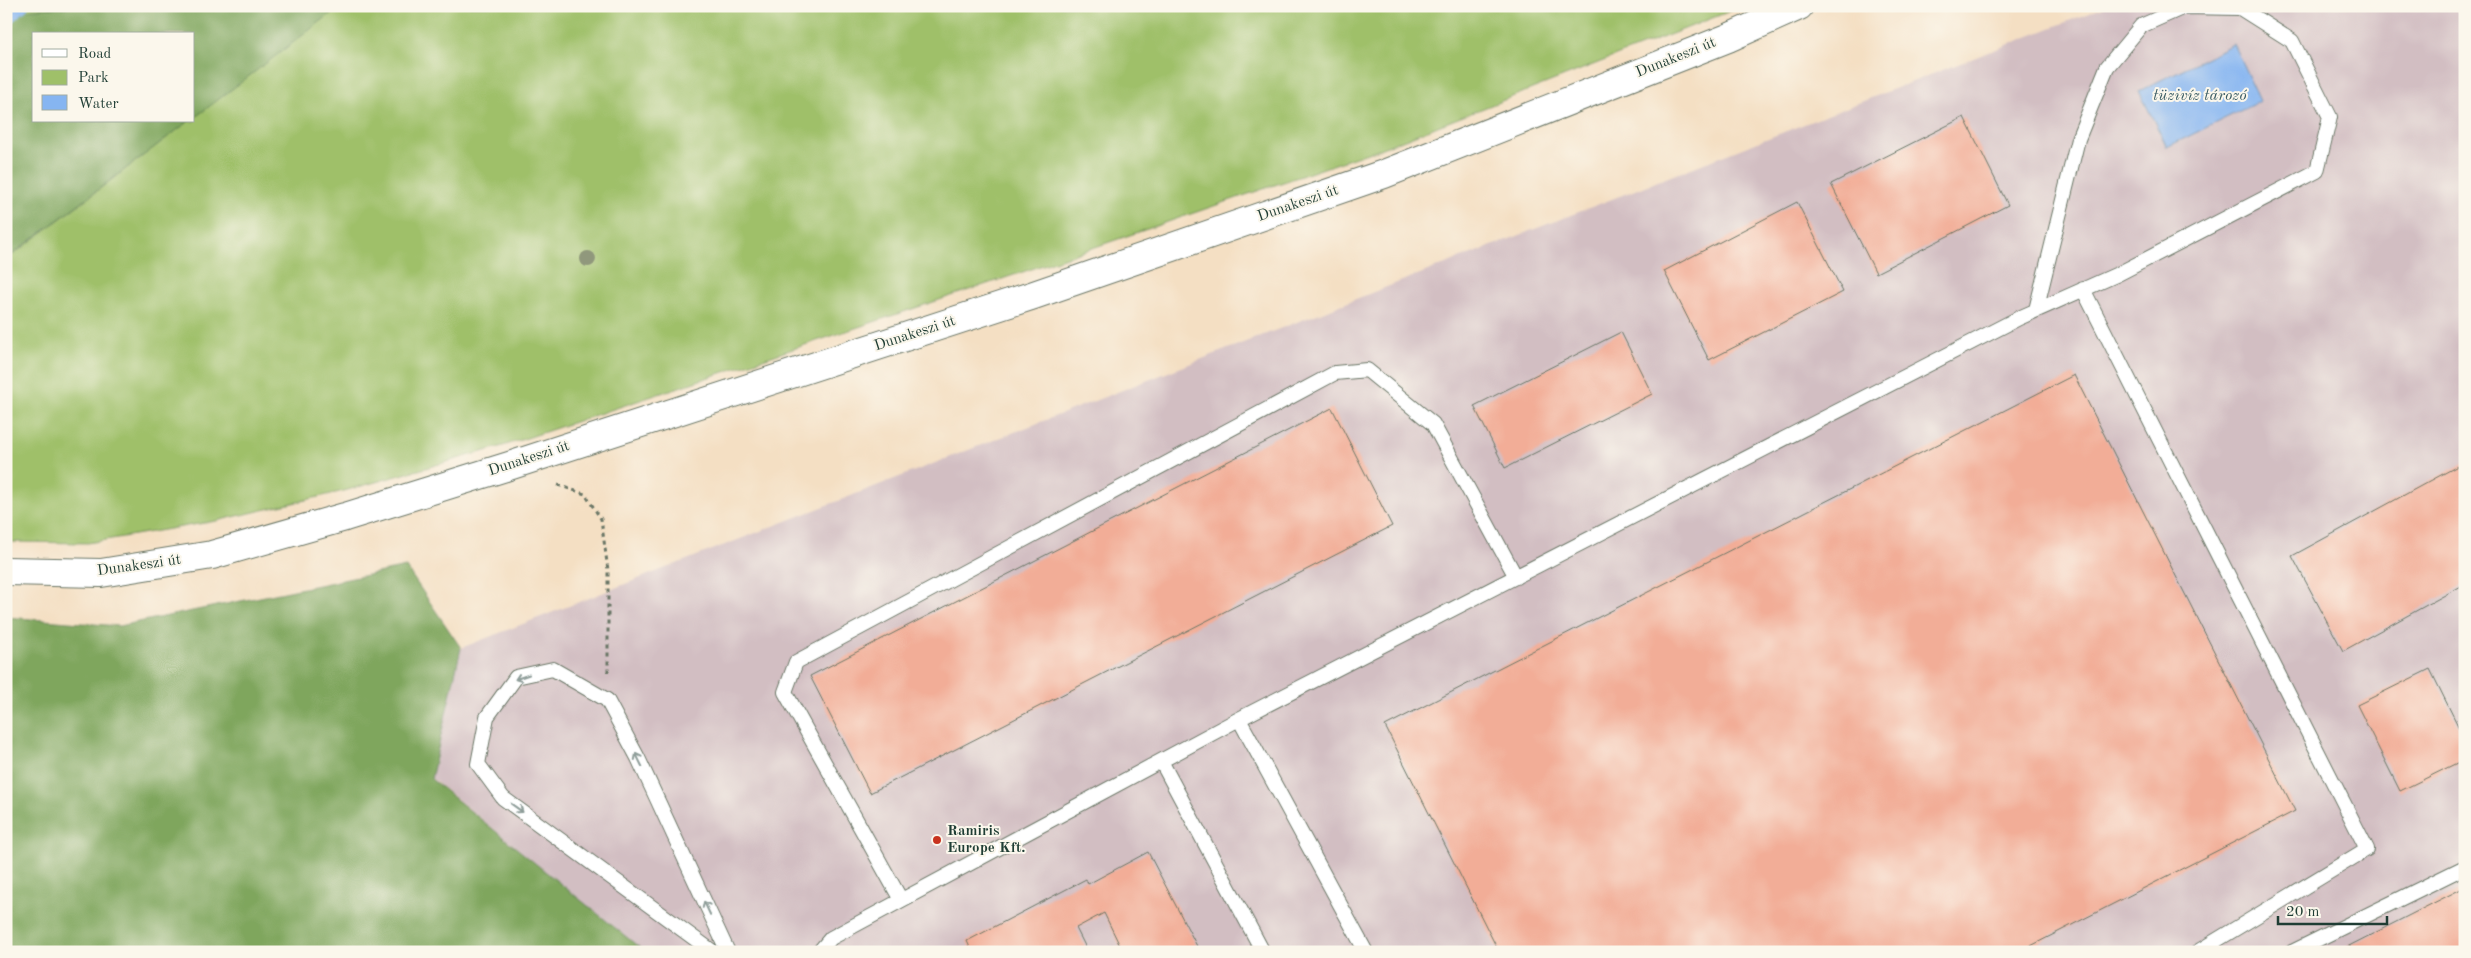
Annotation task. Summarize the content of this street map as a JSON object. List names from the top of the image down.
{
  "streets": {
    "street": ["Dunakeszi út"]
  },
  "water": ["tüzivíz tározó"],
  "places": ["Ramiris Europe Kft."],
  "legend": ["Road", "Park", "Water"],
  "scale_bar": "20 m"
}
